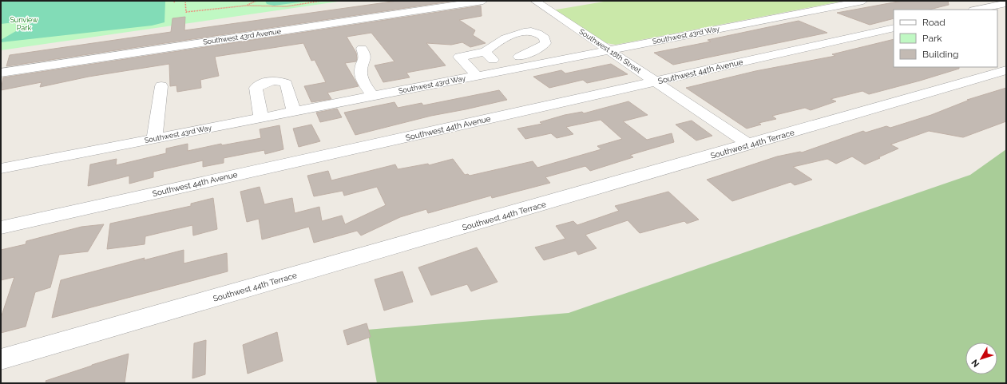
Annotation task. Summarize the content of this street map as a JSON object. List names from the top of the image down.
{
  "streets": {
    "street": [
      "Southwest 43rd Way",
      "Southwest 43rd Avenue",
      "Southwest 18th Street",
      "Southwest 44th Avenue",
      "Southwest 44th Terrace"
    ]
  },
  "crossings": [
    ["Southwest 43rd Way", "Southwest 18th Street"],
    ["Southwest 18th Street", "Southwest 44th Avenue"],
    ["Southwest 18th Street", "Southwest 44th Terrace"]
  ],
  "parks": ["Sunview Park"],
  "legend": ["Road", "Park", "Building"],
  "north": "bottom left"
}
